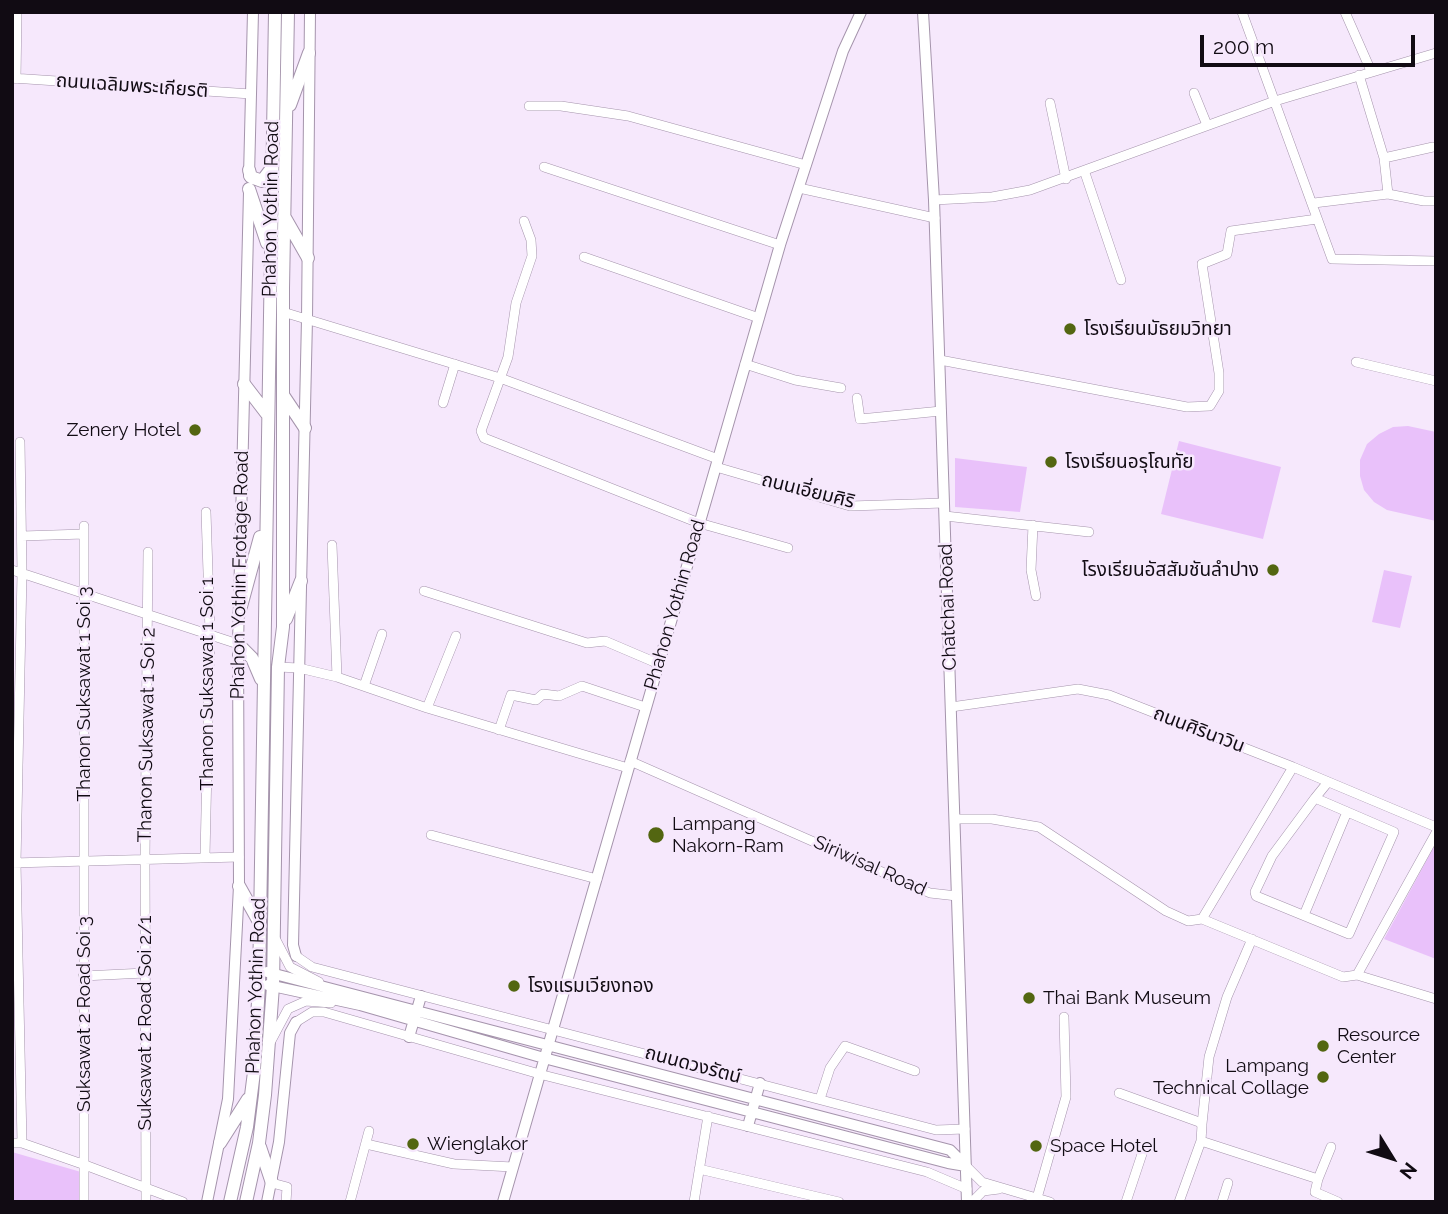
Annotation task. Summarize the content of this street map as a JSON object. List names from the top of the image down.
{
  "streets": {
    "highway": ["Phahon Yothin Road"],
    "main road": ["Phahon Yothin Frotage Road", "Chatchai Road"],
    "street": [
      "ถนนเฉลิมพระเกียรติ",
      "ถนนเอี่ยมศิริ",
      "Thanon Suksawat 1 Soi 1",
      "Thanon Suksawat 1 Soi 3",
      "ถนนศิรินาวิน",
      "Thanon Suksawat 1 Soi 2",
      "Siriwisal Road",
      "Suksawat 2 Road Soi 3",
      "Suksawat 2 Road Soi 2/1",
      "ถนนดวงรัตน์"
    ]
  },
  "crossings": [
    ["ถนนเฉลิมพระเกียรติ", "Phahon Yothin Frotage Road"],
    ["Phahon Yothin Road", "ถนนเอี่ยมศิริ"],
    ["Phahon Yothin Road", "Siriwisal Road"],
    ["Phahon Yothin Road", "ถนนดวงรัตน์"],
    ["ถนนเอี่ยมศิริ", "Chatchai Road"],
    ["Chatchai Road", "ถนนศิรินาวิน"],
    ["Chatchai Road", "Siriwisal Road"],
    ["Chatchai Road", "ถนนดวงรัตน์"],
    ["Thanon Suksawat 1 Soi 3", "Suksawat 2 Road Soi 3"],
    ["Thanon Suksawat 1 Soi 2", "Suksawat 2 Road Soi 2/1"]
  ],
  "places": [
    "โรงเรียนมัธยมวิทยา",
    "Zenery Hotel",
    "โรงเรียนอรุโณทัย",
    "โรงเรียนอัสสัมชันลำปาง",
    "Lampang Nakorn-Ram",
    "โรงแรมเวียงทอง",
    "Thai Bank Museum",
    "Resource Center",
    "Lampang Technical Collage",
    "Wienglakor",
    "Space Hotel"
  ],
  "scale_bar": "200 m",
  "north": "bottom right"
}
